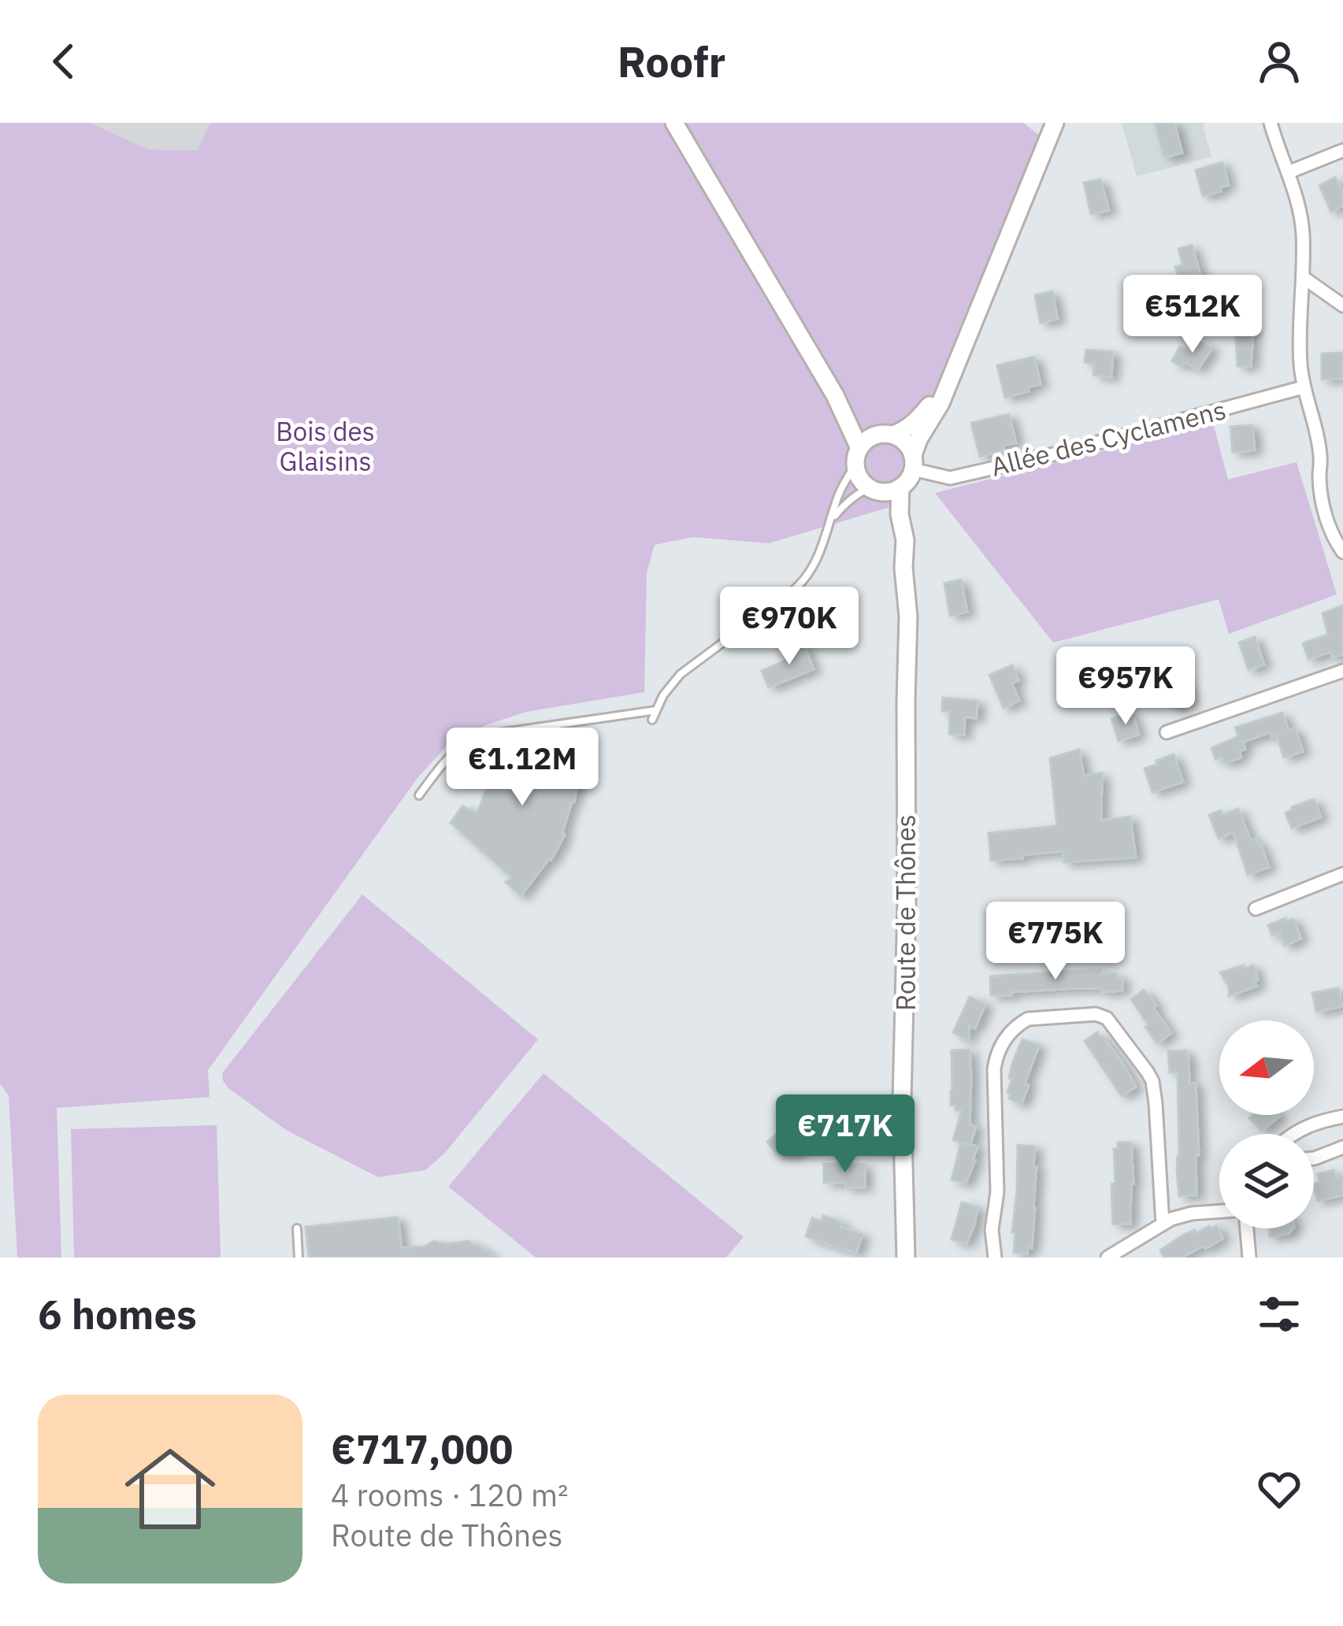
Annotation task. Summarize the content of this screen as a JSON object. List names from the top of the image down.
{
  "streets": {
    "main road": ["Route de Thônes"],
    "street": ["Allée des Cyclamens"]
  },
  "crossings": [
    ["Allée des Cyclamens", "Route de Thônes"]
  ],
  "parks": ["Bois des Glaisins"],
  "north": "left",
  "page": {
    "header": "Roofr",
    "price": [
      "€512K",
      "€970K",
      "€957K",
      "€1.12M",
      "€775K",
      "€717K"
    ],
    "heading": "6 homes",
    "list": [
      {
        "name": "€717,000",
        "note": "4 rooms · 120 m² · Route de Thônes"
      }
    ]
  }
}
